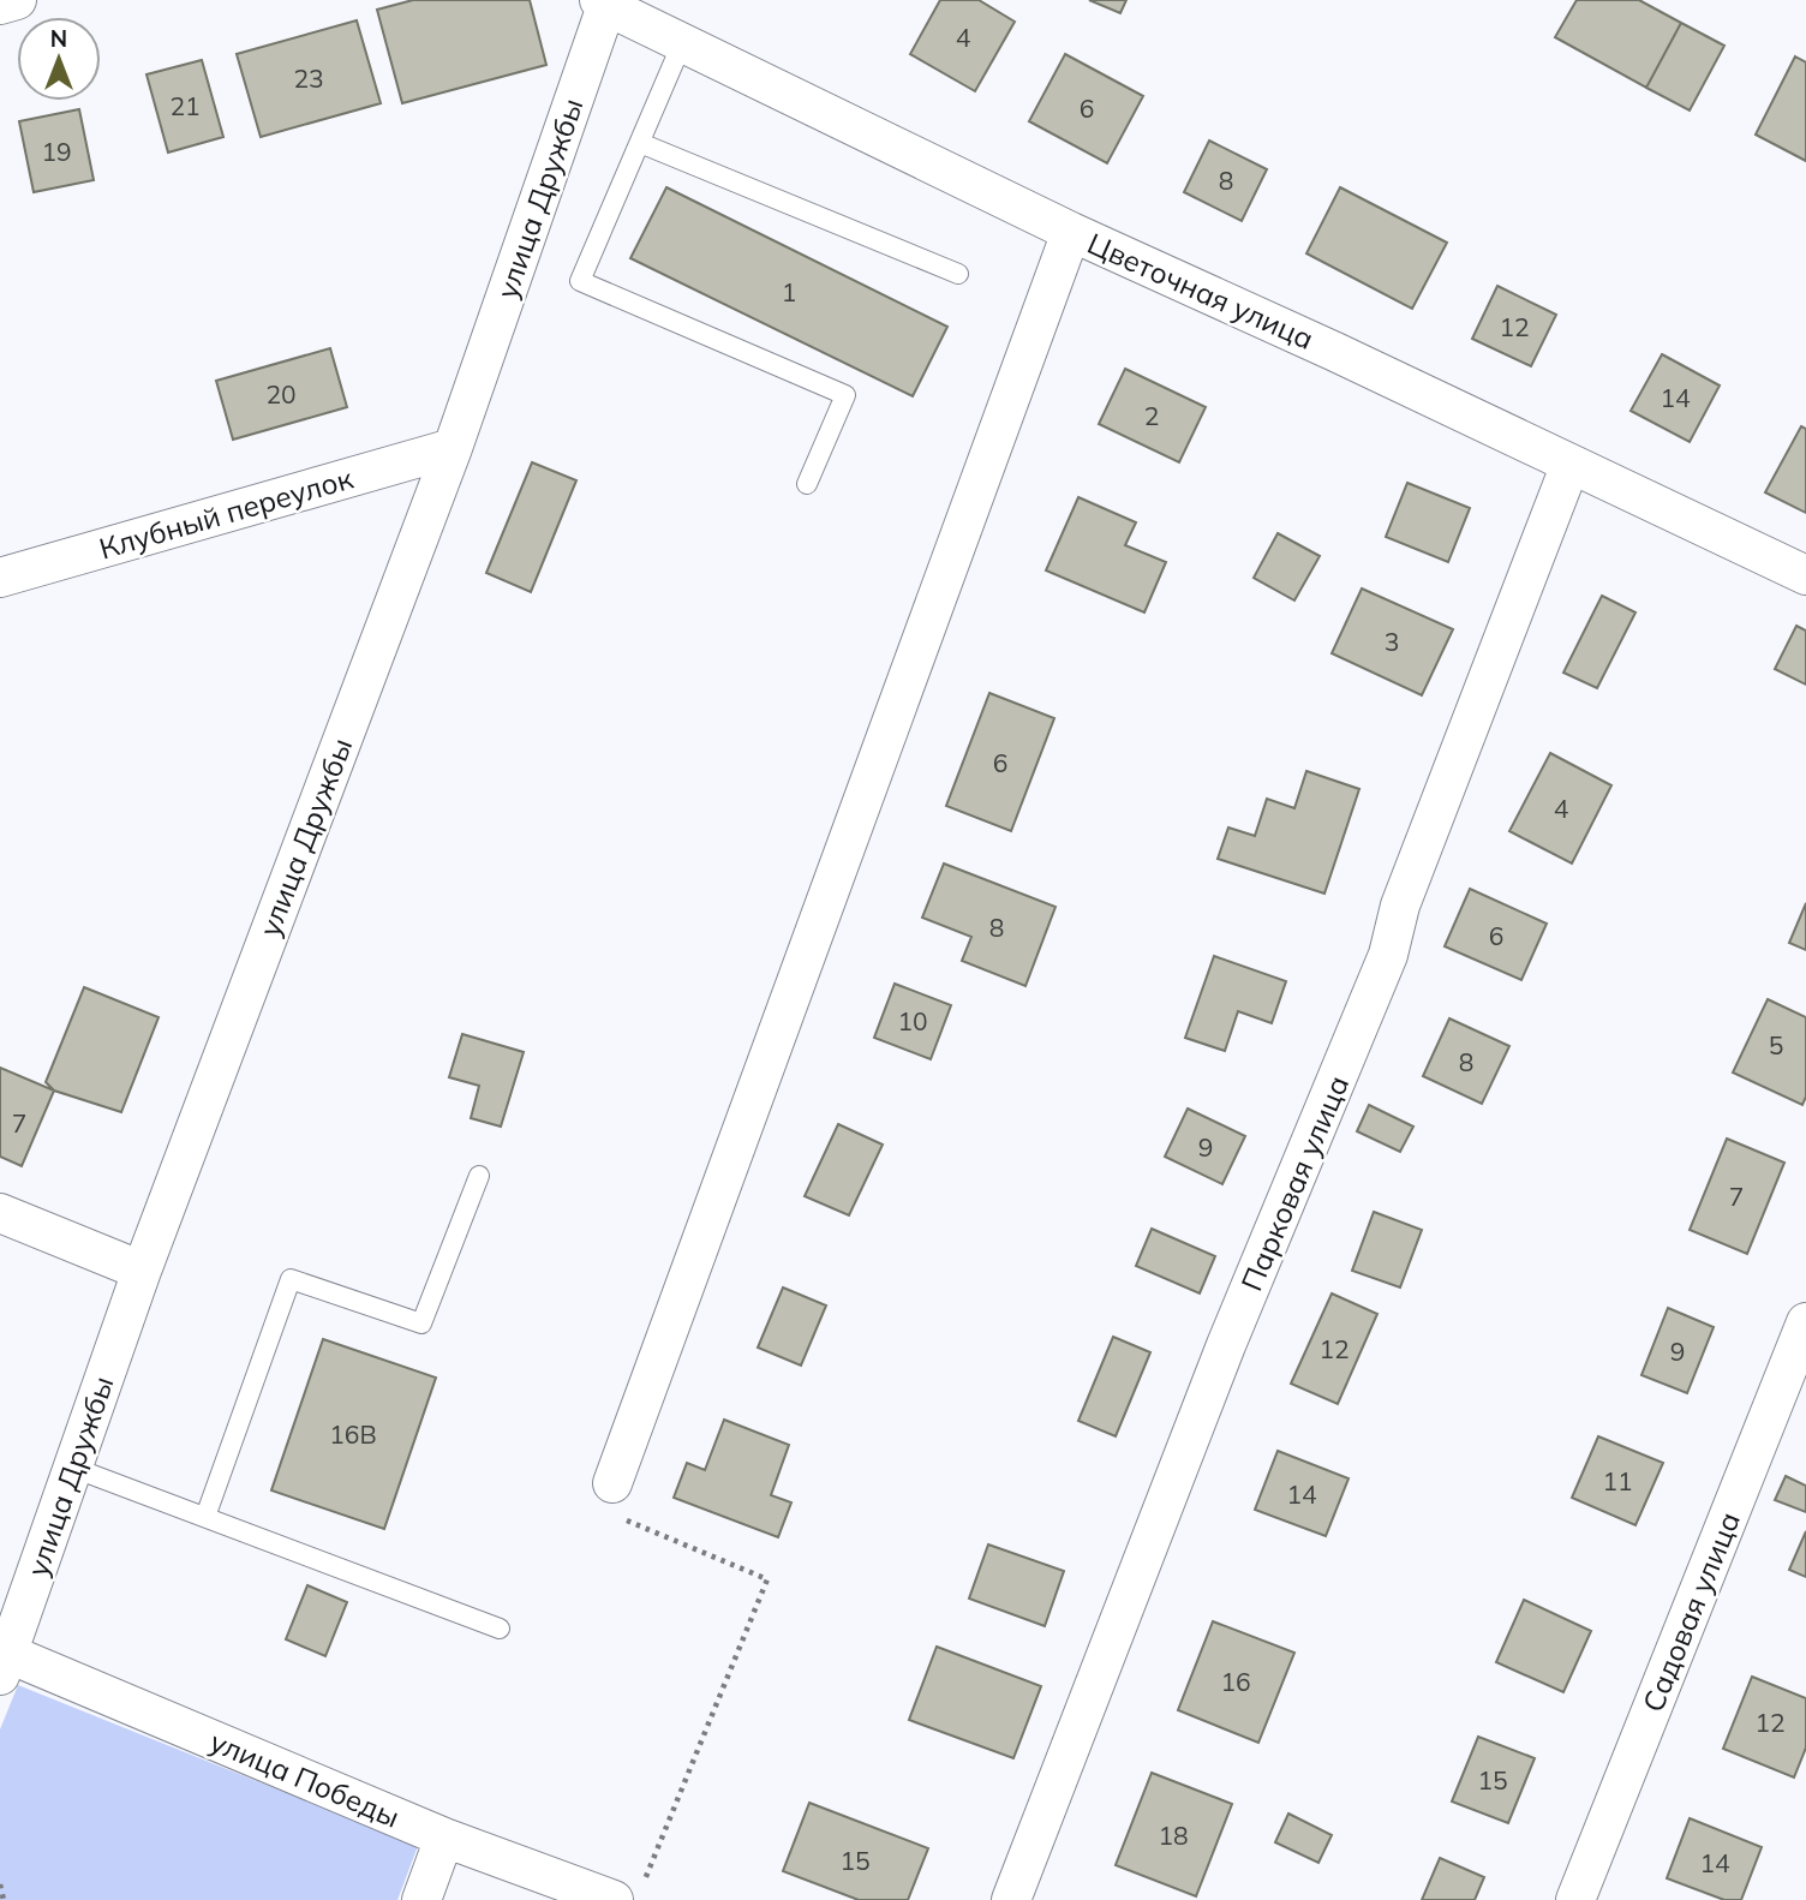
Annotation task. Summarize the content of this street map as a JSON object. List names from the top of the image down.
{
  "streets": {
    "street": [
      "улица Дружбы",
      "Цветочная улица",
      "Клубный переулок",
      "Парковая улица",
      "Садовая улица",
      "улица Победы"
    ]
  },
  "crossings": [
    ["улица Дружбы", "Цветочная улица"],
    ["улица Дружбы", "Клубный переулок"],
    ["улица Дружбы", "улица Победы"],
    ["Цветочная улица", "Парковая улица"]
  ],
  "house_numbers": [
    "4",
    "23",
    "21",
    "6",
    "19",
    "8",
    "1",
    "12",
    "20",
    "14",
    "2",
    "3",
    "6",
    "4",
    "8",
    "6",
    "10",
    "5",
    "8",
    "7",
    "9",
    "7",
    "12",
    "9",
    "16В",
    "11",
    "14",
    "16",
    "12",
    "15",
    "18",
    "15",
    "14"
  ],
  "north": "top"
}
